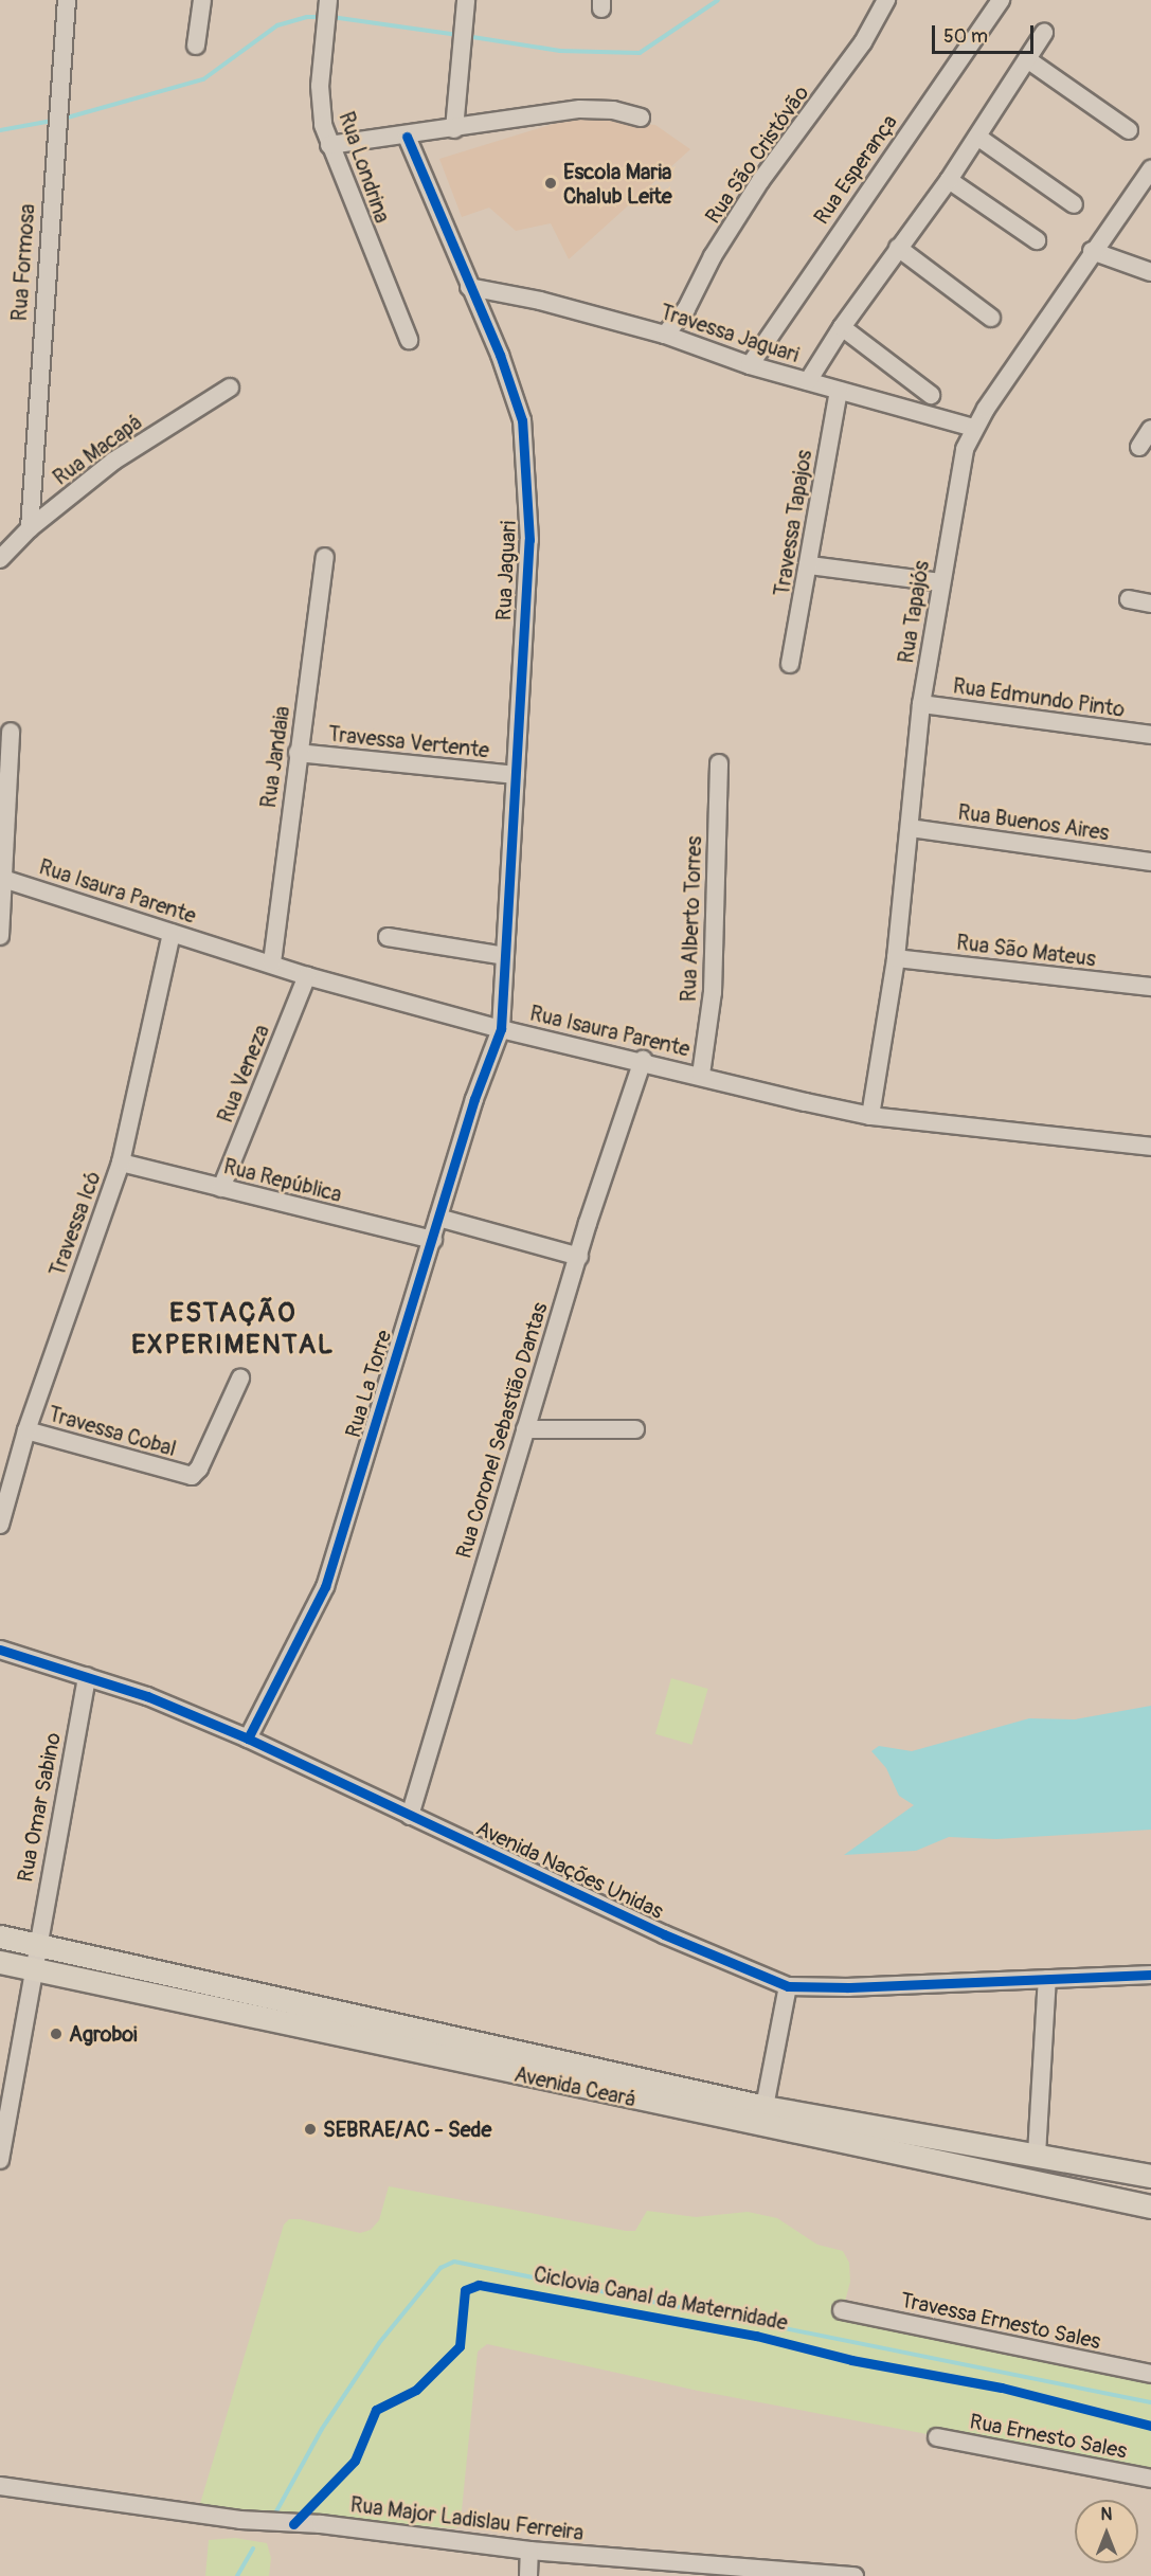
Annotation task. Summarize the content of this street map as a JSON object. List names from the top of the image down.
{
  "streets": {
    "main road": ["Avenida Ceará"],
    "street": [
      "Rua São Cristóvão",
      "Rua Londrina",
      "Rua Esperança",
      "Rua Formosa",
      "Travessa Jaguari",
      "Rua Macapá",
      "Travessa Tapajos",
      "Rua Jaguari",
      "Rua Tapajós",
      "Rua Edmundo Pinto",
      "Travessa Vertente",
      "Rua Jandaia",
      "Rua Buenos Aires",
      "Rua Isaura Parente",
      "Rua Alberto Torres",
      "Rua São Mateus",
      "Rua Veneza",
      "Rua República",
      "Travessa Icó",
      "Rua La Torre",
      "Rua Coronel Sebastião Dantas",
      "Travessa Cobal",
      "Rua Omar Sabino",
      "Avenida Nações Unidas",
      "Travessa Ernesto Sales",
      "Rua Ernesto Sales",
      "Rua Major Ladislau Ferreira"
    ],
    "cycle path": ["Ciclovia Canal da Maternidade"]
  },
  "crossings": [
    ["Rua São Cristóvão", "Travessa Jaguari"],
    ["Rua Esperança", "Travessa Jaguari"],
    ["Rua Formosa", "Rua Macapá"],
    ["Travessa Jaguari", "Travessa Tapajos"],
    ["Travessa Jaguari", "Rua Jaguari"],
    ["Travessa Jaguari", "Rua Tapajós"],
    ["Rua Jaguari", "Travessa Vertente"],
    ["Rua Jaguari", "Rua Isaura Parente"],
    ["Rua Jaguari", "Rua La Torre"],
    ["Rua Tapajós", "Rua Edmundo Pinto"],
    ["Rua Tapajós", "Rua Buenos Aires"],
    ["Rua Tapajós", "Rua Isaura Parente"],
    ["Rua Tapajós", "Rua São Mateus"],
    ["Travessa Vertente", "Rua Jandaia"],
    ["Rua Jandaia", "Rua Isaura Parente"],
    ["Rua Isaura Parente", "Rua Alberto Torres"],
    ["Rua Isaura Parente", "Rua Veneza"],
    ["Rua Isaura Parente", "Travessa Icó"],
    ["Rua Isaura Parente", "Rua La Torre"],
    ["Rua Isaura Parente", "Rua Coronel Sebastião Dantas"],
    ["Rua Veneza", "Rua República"],
    ["Rua República", "Travessa Icó"],
    ["Rua República", "Rua La Torre"],
    ["Travessa Icó", "Travessa Cobal"],
    ["Rua La Torre", "Avenida Nações Unidas"],
    ["Rua Coronel Sebastião Dantas", "Avenida Nações Unidas"],
    ["Rua Omar Sabino", "Avenida Nações Unidas"],
    ["Rua Omar Sabino", "Avenida Ceará"]
  ],
  "districts": ["ESTAÇÃO EXPERIMENTAL"],
  "places": ["Escola Maria Chalub Leite", "Agroboi", "SEBRAE/AC - Sede"],
  "scale_bar": "50 m",
  "north": "top"
}
